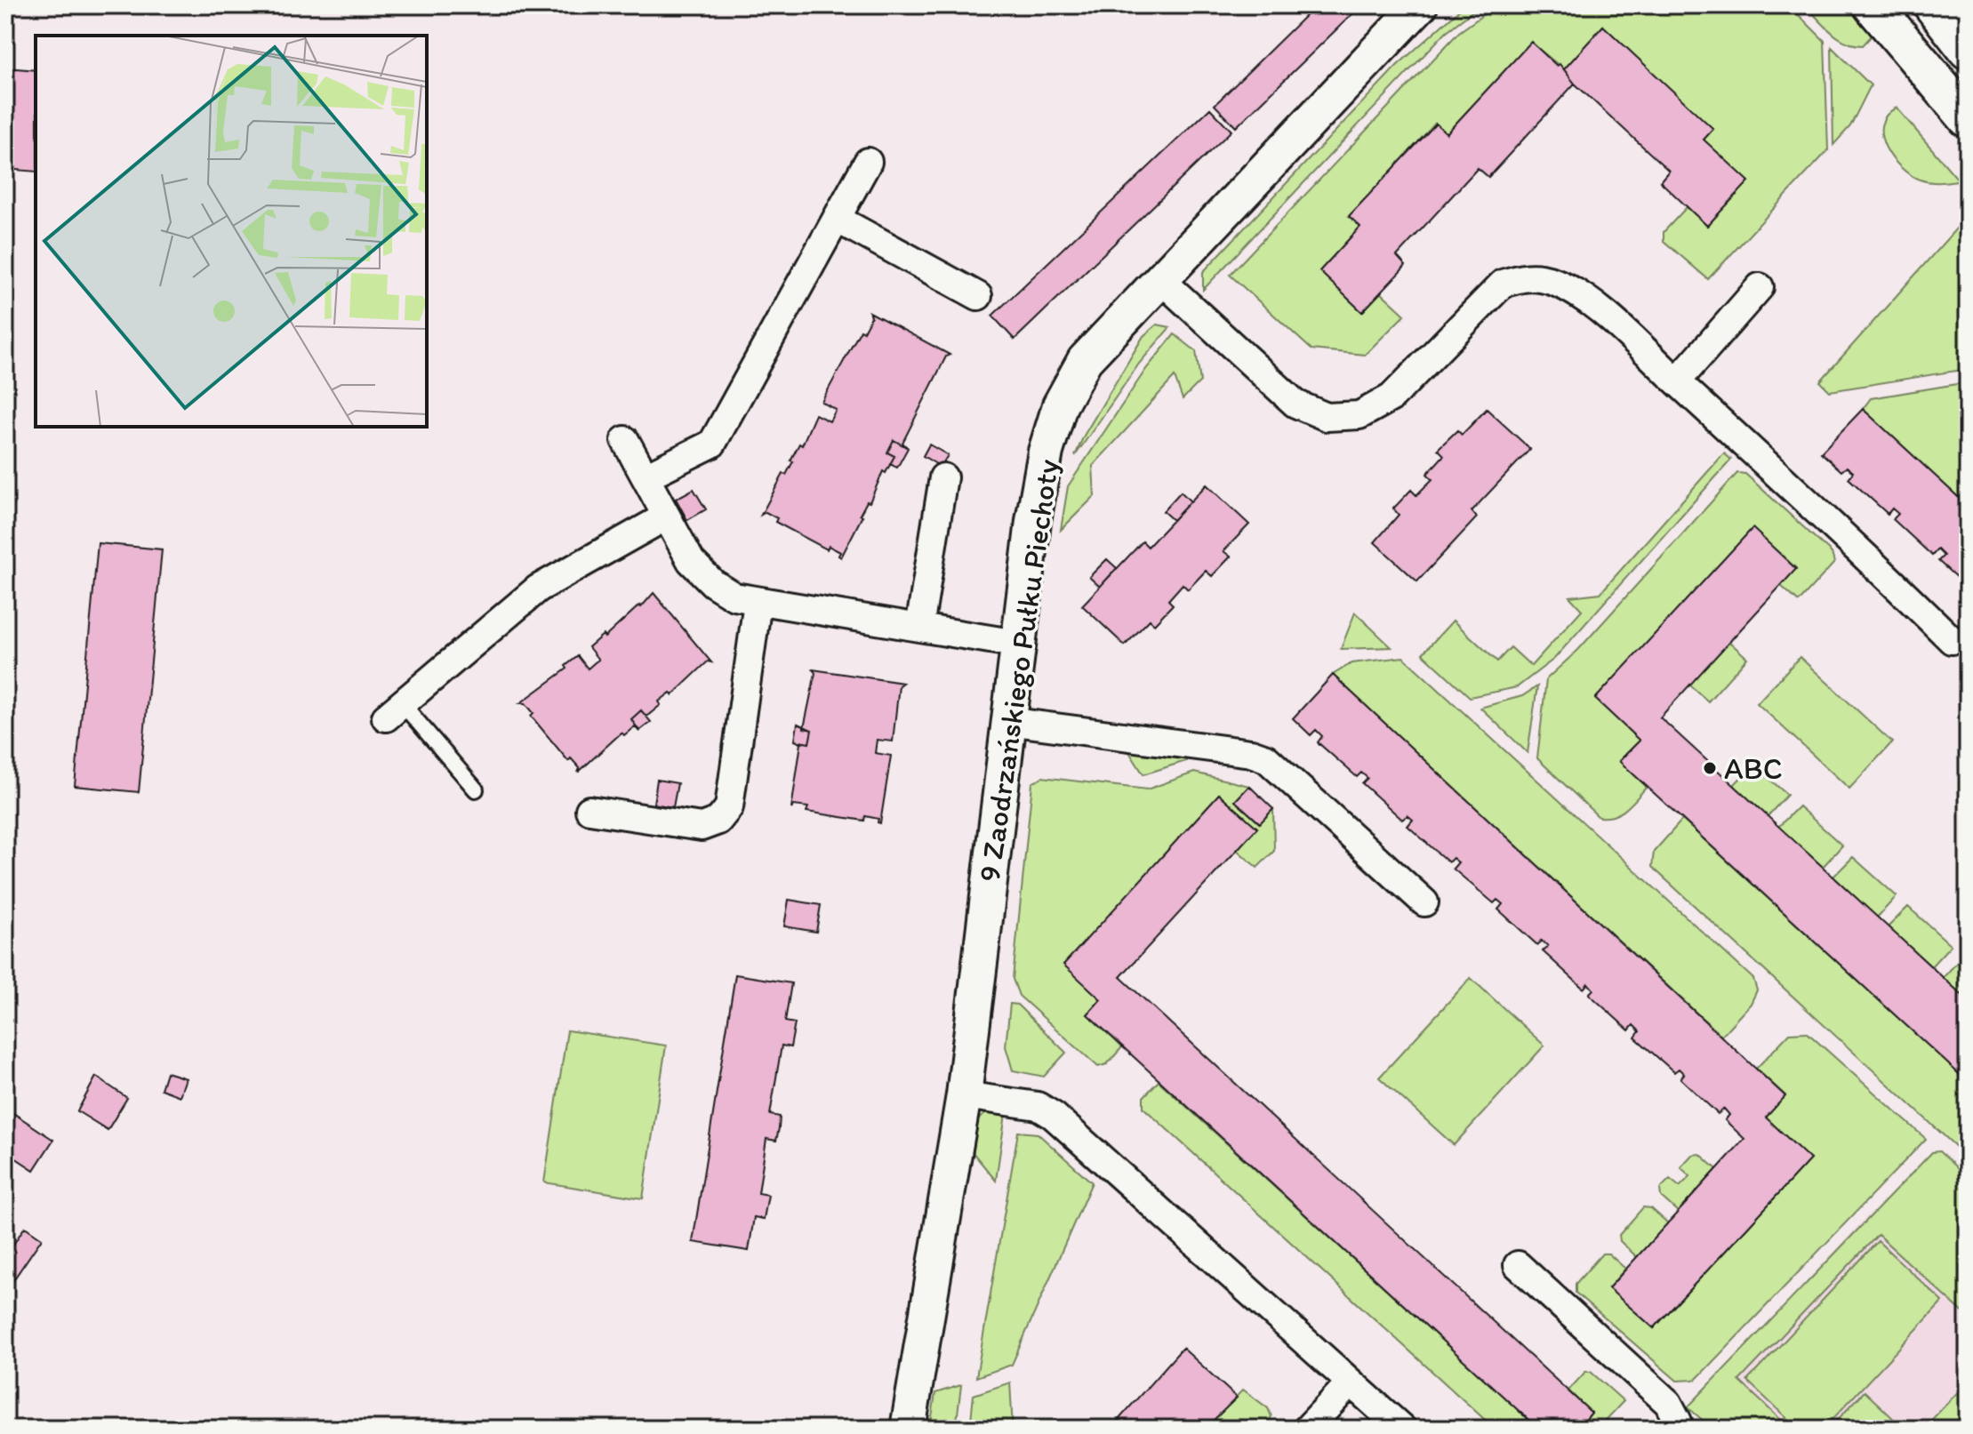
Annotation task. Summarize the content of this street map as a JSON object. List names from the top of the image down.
{
  "streets": {
    "street": ["9 Zaodrzańskiego Pułku Piechoty"]
  },
  "places": ["ABC"]
}
